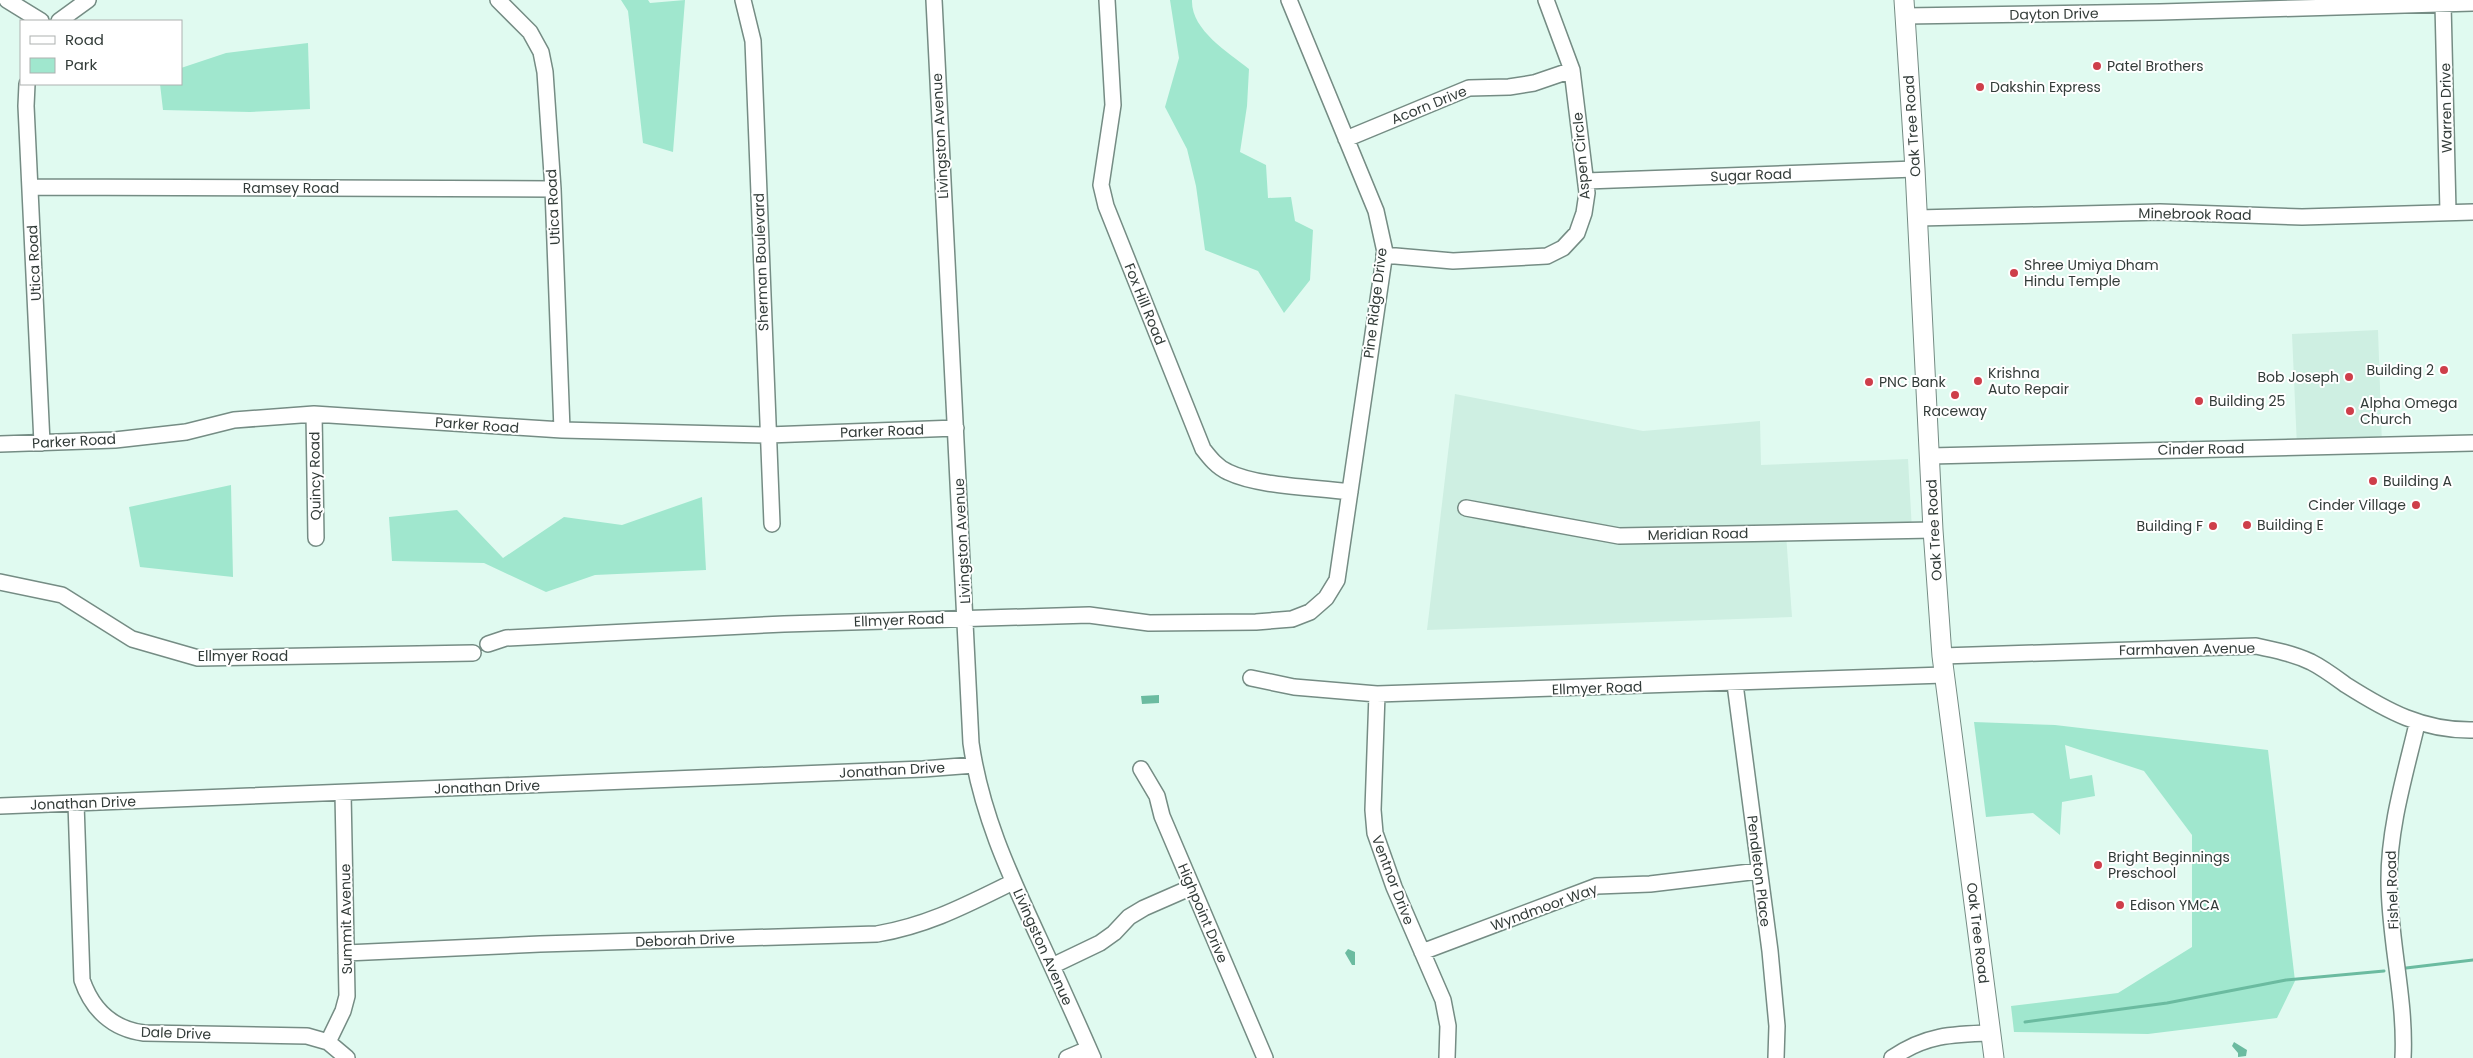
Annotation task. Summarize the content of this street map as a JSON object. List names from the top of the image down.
{
  "streets": {
    "main road": ["Oak Tree Road"],
    "street": [
      "Dayton Drive",
      "Acorn Drive",
      "Warren Drive",
      "Livingston Avenue",
      "Aspen Circle",
      "Sugar Road",
      "Ramsey Road",
      "Utica Road",
      "Minebrook Road",
      "Sherman Boulevard",
      "Pine Ridge Drive",
      "Fox Hill Road",
      "Parker Road",
      "Cinder Road",
      "Quincy Road",
      "Meridian Road",
      "Ellmyer Road",
      "Farmhaven Avenue",
      "Jonathan Drive",
      "Pendleton Place",
      "Ventnor Drive",
      "Fishel Road",
      "Wyndmoor Way",
      "Highpoint Drive",
      "Summit Avenue",
      "Deborah Drive",
      "Dale Drive"
    ]
  },
  "crossings": [
    ["Dayton Drive", "Warren Drive"],
    ["Dayton Drive", "Oak Tree Road"],
    ["Acorn Drive", "Aspen Circle"],
    ["Acorn Drive", "Pine Ridge Drive"],
    ["Warren Drive", "Minebrook Road"],
    ["Oak Tree Road", "Sugar Road"],
    ["Oak Tree Road", "Minebrook Road"],
    ["Oak Tree Road", "Cinder Road"],
    ["Oak Tree Road", "Meridian Road"],
    ["Oak Tree Road", "Ellmyer Road"],
    ["Oak Tree Road", "Farmhaven Avenue"],
    ["Livingston Avenue", "Parker Road"],
    ["Livingston Avenue", "Ellmyer Road"],
    ["Livingston Avenue", "Jonathan Drive"],
    ["Livingston Avenue", "Deborah Drive"],
    ["Aspen Circle", "Sugar Road"],
    ["Aspen Circle", "Pine Ridge Drive"],
    ["Ramsey Road", "Utica Road"],
    ["Utica Road", "Parker Road"],
    ["Sherman Boulevard", "Parker Road"],
    ["Pine Ridge Drive", "Fox Hill Road"],
    ["Pine Ridge Drive", "Ellmyer Road"],
    ["Parker Road", "Quincy Road"],
    ["Ellmyer Road", "Pendleton Place"],
    ["Ellmyer Road", "Ventnor Drive"],
    ["Farmhaven Avenue", "Fishel Road"],
    ["Jonathan Drive", "Summit Avenue"],
    ["Jonathan Drive", "Dale Drive"],
    ["Pendleton Place", "Wyndmoor Way"],
    ["Ventnor Drive", "Wyndmoor Way"],
    ["Summit Avenue", "Deborah Drive"],
    ["Summit Avenue", "Dale Drive"]
  ],
  "places": [
    "Patel Brothers",
    "Dakshin Express",
    "Shree Umiya Dham Hindu Temple",
    "Building 2",
    "Bob Joseph",
    "Krishna Auto Repair",
    "PNC Bank",
    "Raceway",
    "Building 25",
    "Alpha Omega Church",
    "Building A",
    "Cinder Village",
    "Building E",
    "Building F",
    "Bright Beginnings Preschool",
    "Edison YMCA"
  ],
  "legend": ["Road", "Park"]
}
